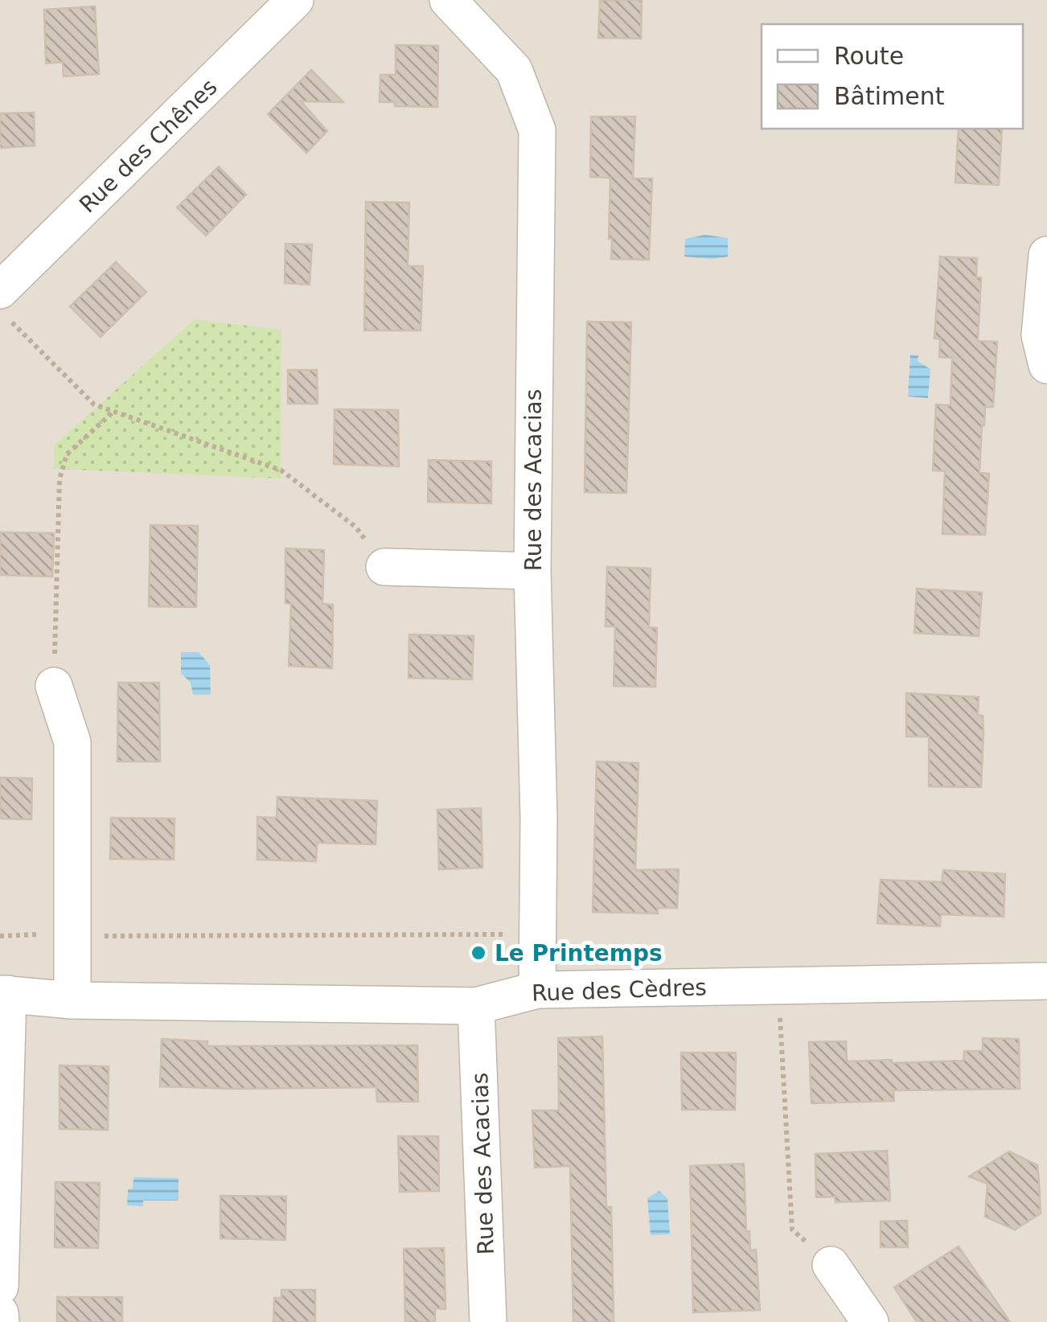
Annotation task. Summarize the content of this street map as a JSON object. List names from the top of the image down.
{
  "streets": {
    "street": ["Rue des Chênes", "Rue des Acacias", "Rue des Cèdres"]
  },
  "crossings": [
    ["Rue des Acacias", "Rue des Cèdres"]
  ],
  "places": ["Le Printemps"],
  "legend": ["Route", "Bâtiment"]
}
